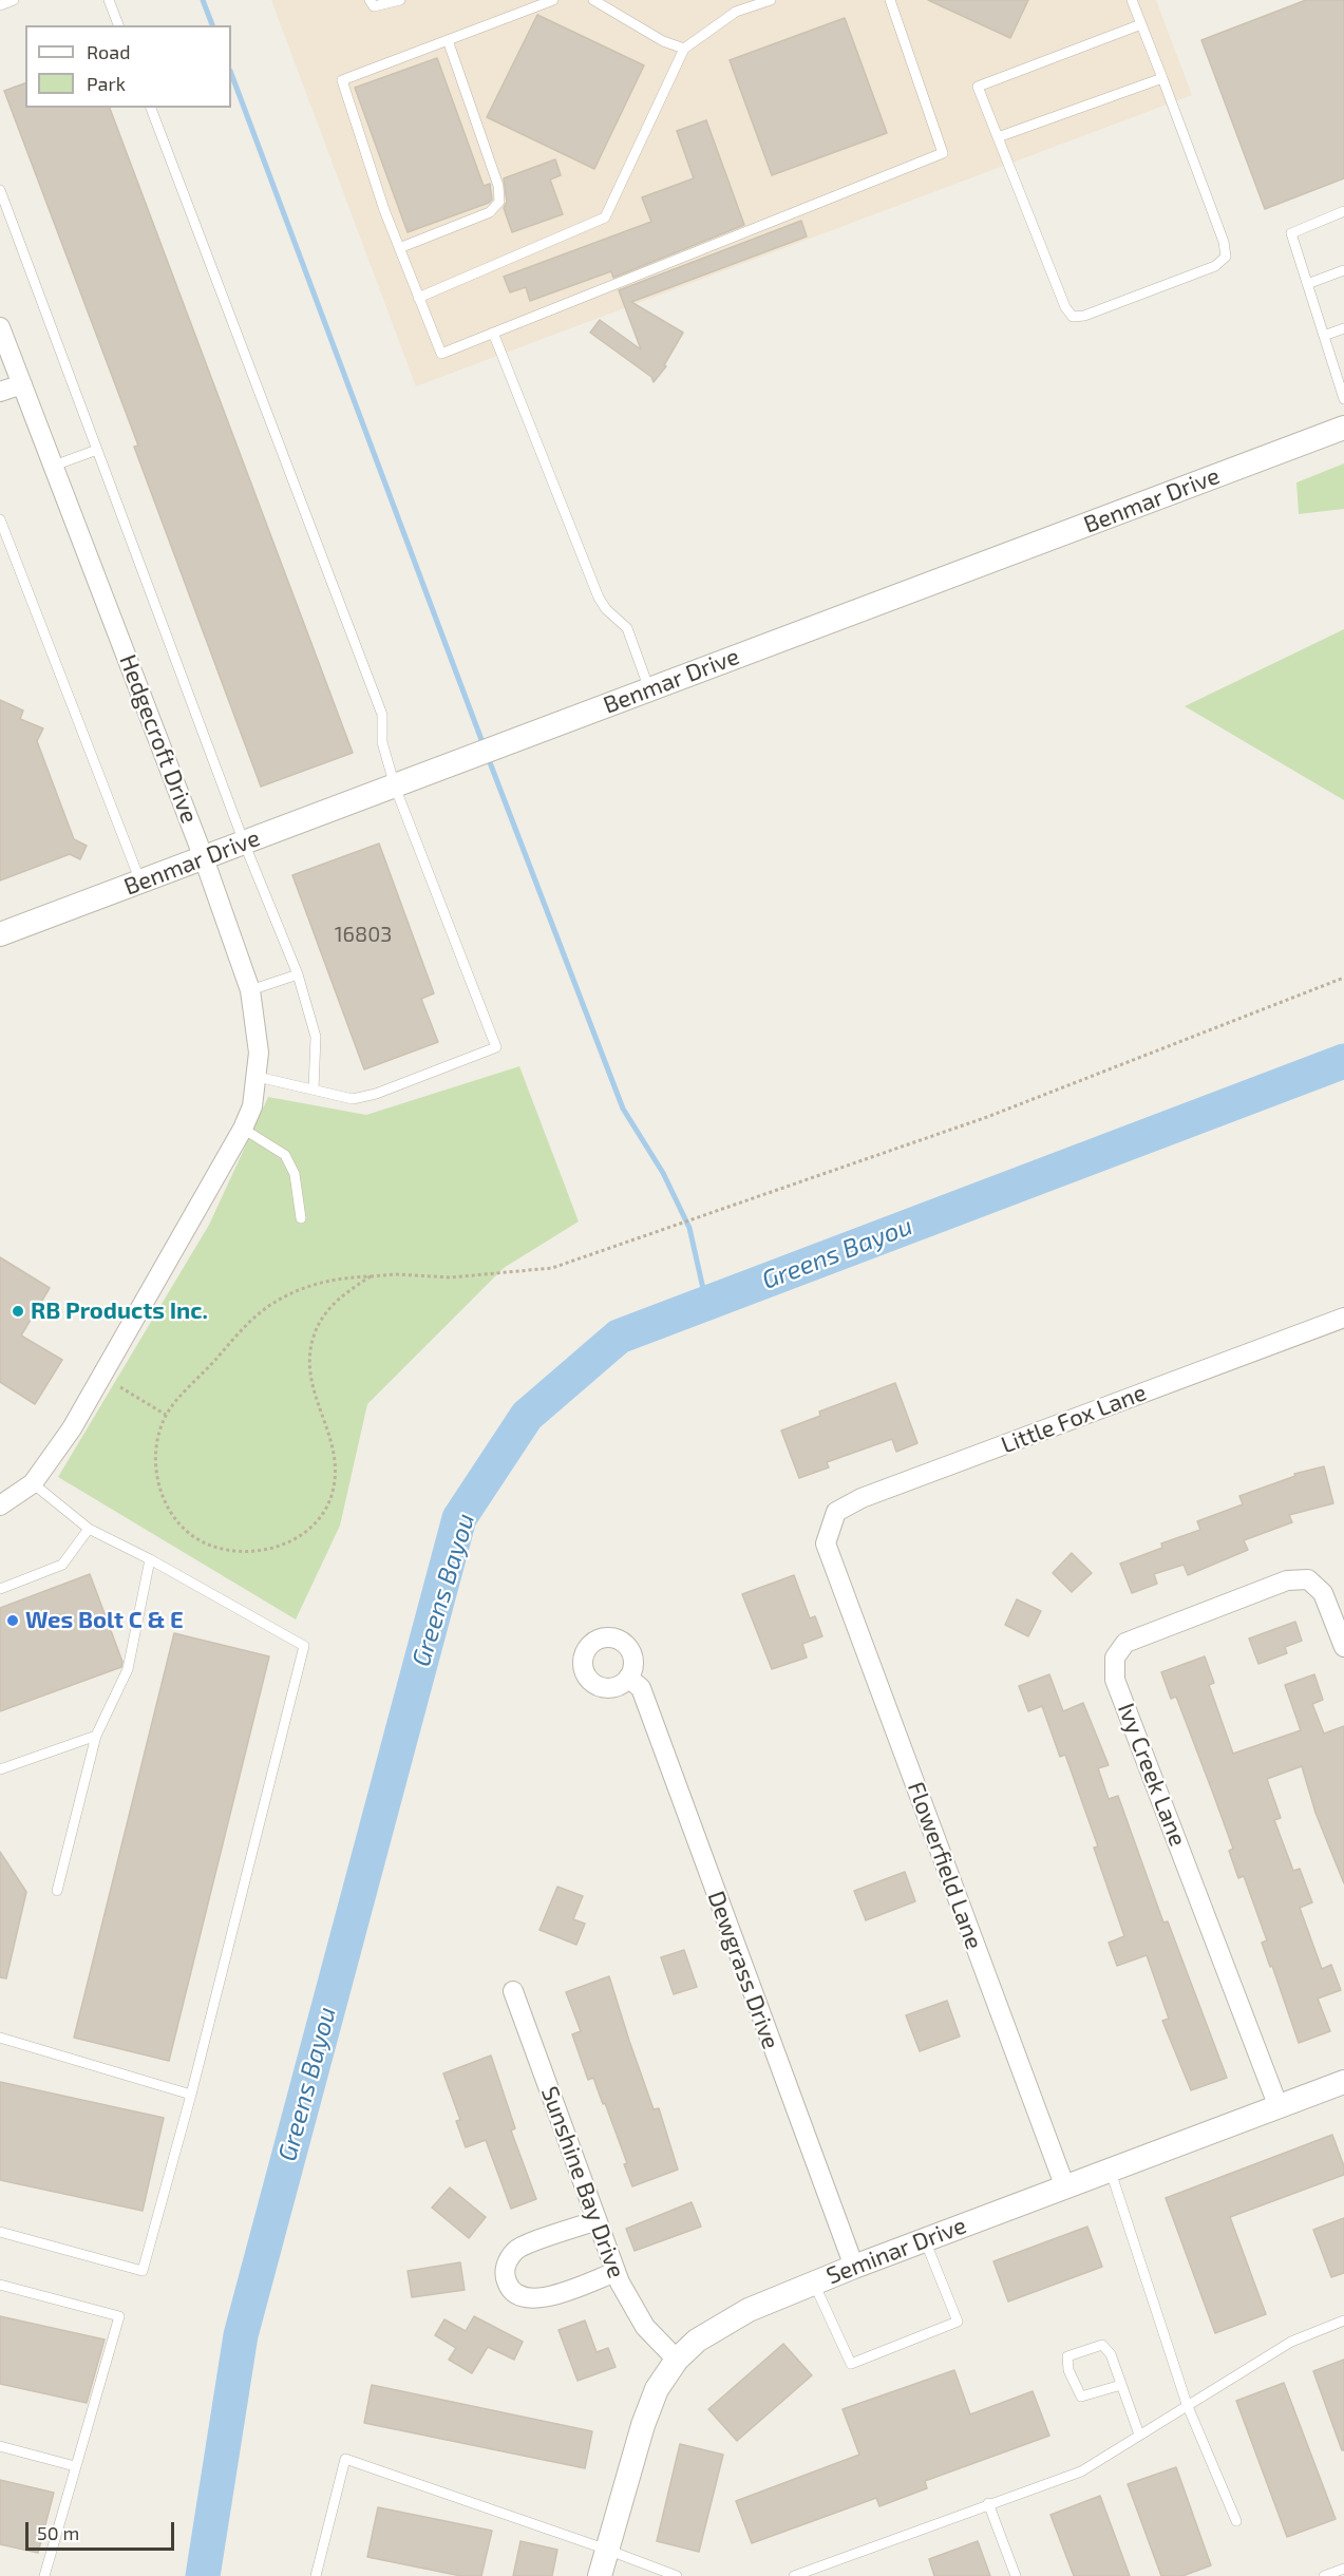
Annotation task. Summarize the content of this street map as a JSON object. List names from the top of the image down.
{
  "streets": {
    "street": [
      "Benmar Drive",
      "Hedgecroft Drive",
      "Little Fox Lane",
      "Ivy Creek Lane",
      "Flowerfield Lane",
      "Dewgrass Drive",
      "Sunshine Bay Drive",
      "Seminar Drive"
    ]
  },
  "crossings": [
    ["Benmar Drive", "Hedgecroft Drive"],
    ["Little Fox Lane", "Flowerfield Lane"],
    ["Ivy Creek Lane", "Seminar Drive"],
    ["Flowerfield Lane", "Seminar Drive"],
    ["Dewgrass Drive", "Seminar Drive"],
    ["Sunshine Bay Drive", "Seminar Drive"]
  ],
  "water": ["Greens Bayou"],
  "places": ["RB Products Inc.", "Wes Bolt C & E"],
  "house_numbers": ["16803"],
  "legend": ["Road", "Park"],
  "scale_bar": "50 m"
}
